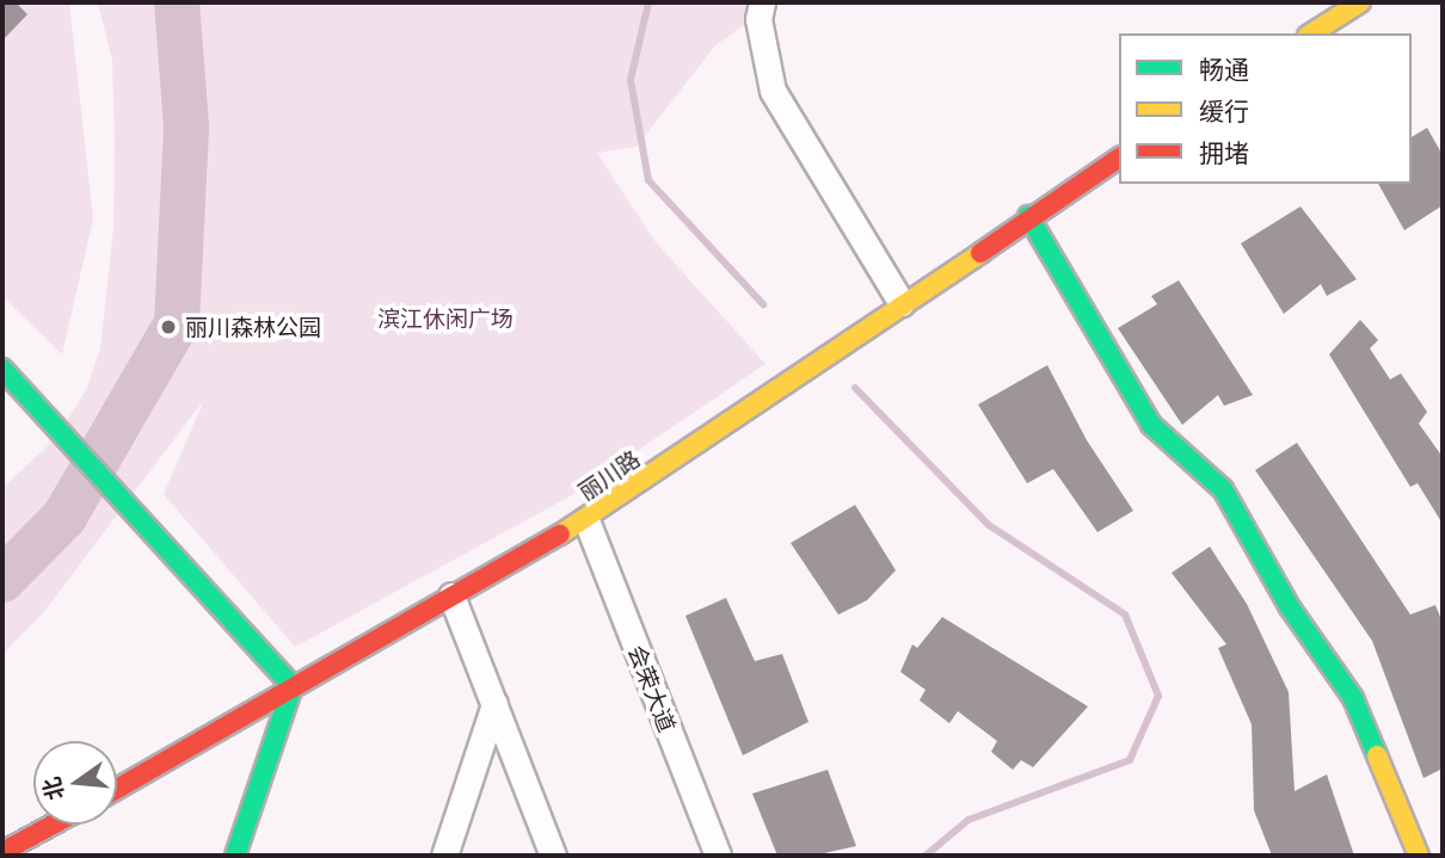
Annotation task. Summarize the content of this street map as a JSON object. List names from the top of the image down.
{
  "streets": {
    "main road": ["丽川路"],
    "street": ["会荣大道"]
  },
  "crossings": [
    ["丽川路", "会荣大道"]
  ],
  "parks": ["滨江休闲广场"],
  "places": ["丽川森林公园"],
  "legend": ["畅通", "缓行", "拥堵"],
  "north": "left"
}
